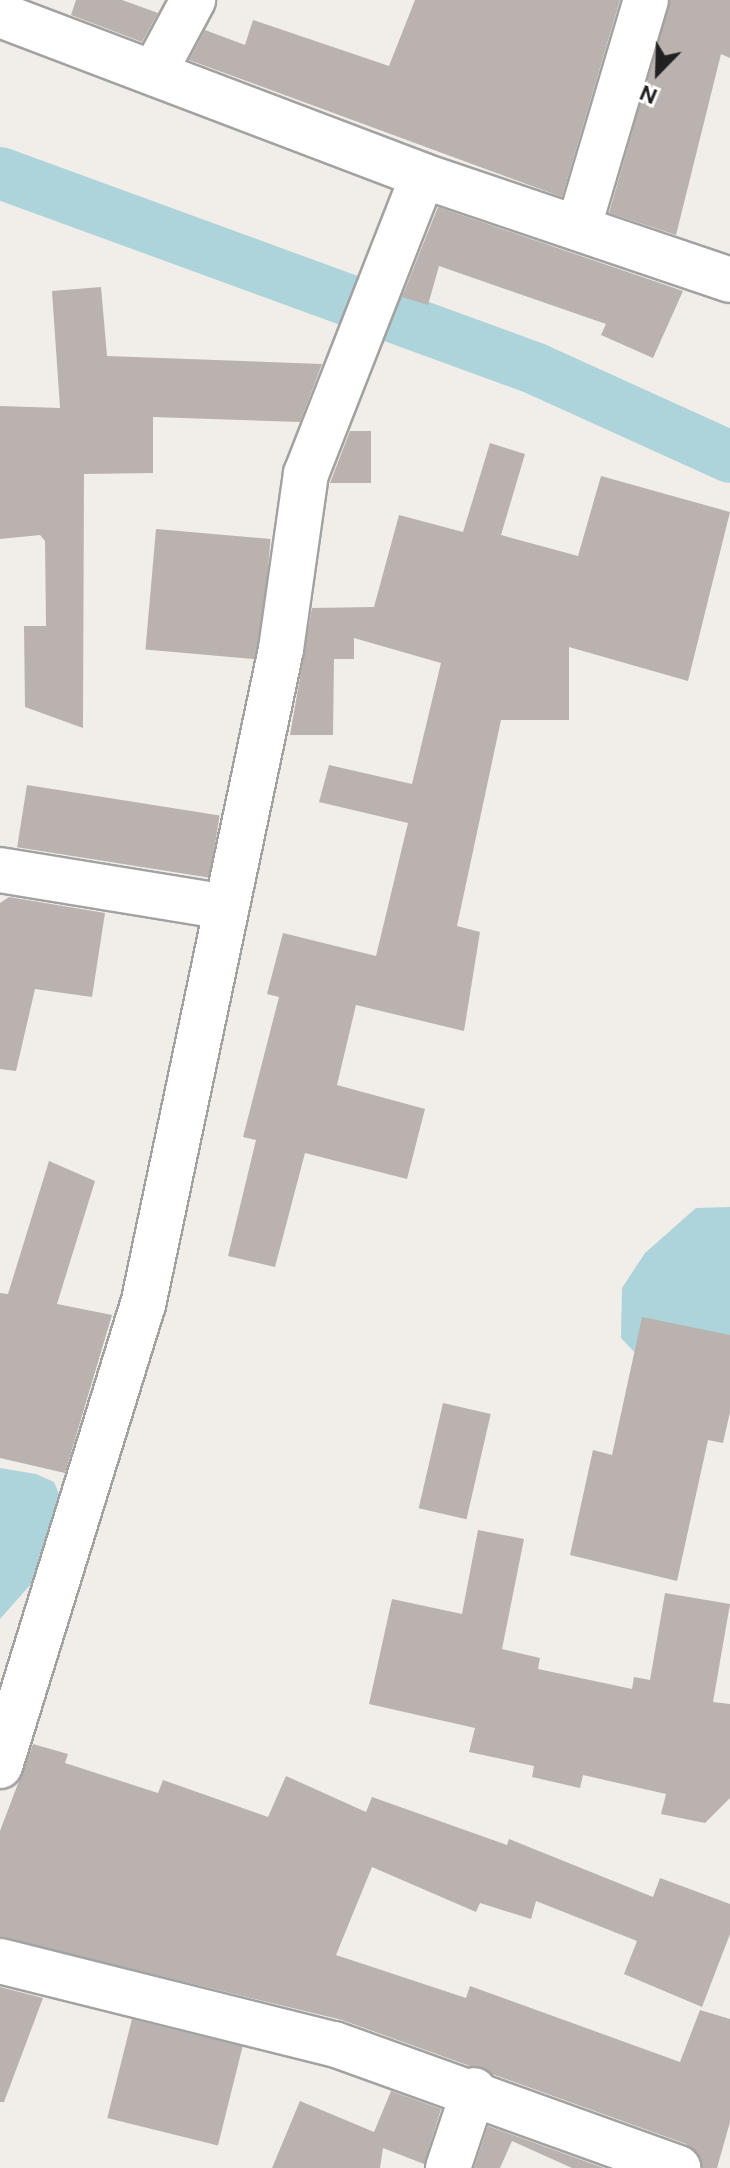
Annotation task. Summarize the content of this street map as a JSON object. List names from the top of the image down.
{
  "north": "bottom left"
}
